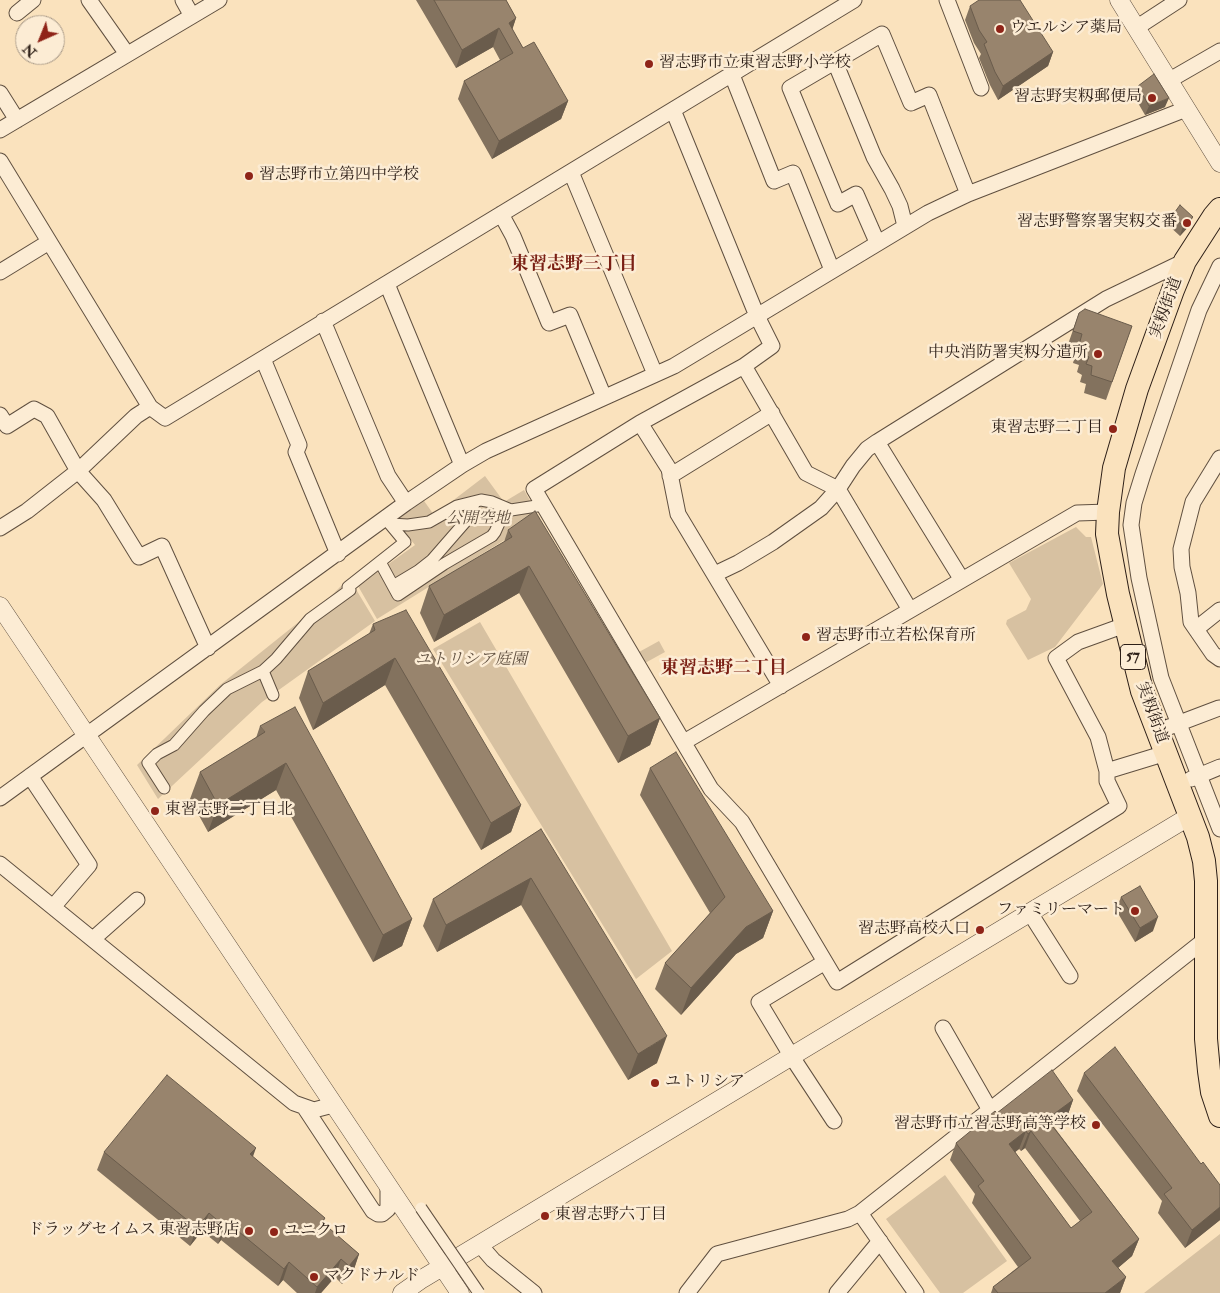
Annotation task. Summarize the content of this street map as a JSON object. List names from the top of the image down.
{
  "streets": {
    "main road": ["実籾街道", "57"]
  },
  "districts": ["東習志野三丁目", "東習志野二丁目"],
  "parks": ["公開空地", "ユトリシア庭園"],
  "places": [
    "ウエルシア薬局",
    "習志野市立東習志野小学校",
    "習志野実籾郵便局",
    "習志野市立第四中学校",
    "習志野警察署実籾交番",
    "中央消防署実籾分遣所",
    "東習志野二丁目",
    "習志野市立若松保育所",
    "東習志野二丁目北",
    "ファミリーマート",
    "習志野高校入口",
    "ユトリシア",
    "習志野市立習志野高等学校",
    "東習志野六丁目",
    "ドラッグセイムス 東習志野店",
    "ユニクロ",
    "マクドナルド"
  ],
  "north": "bottom left"
}
